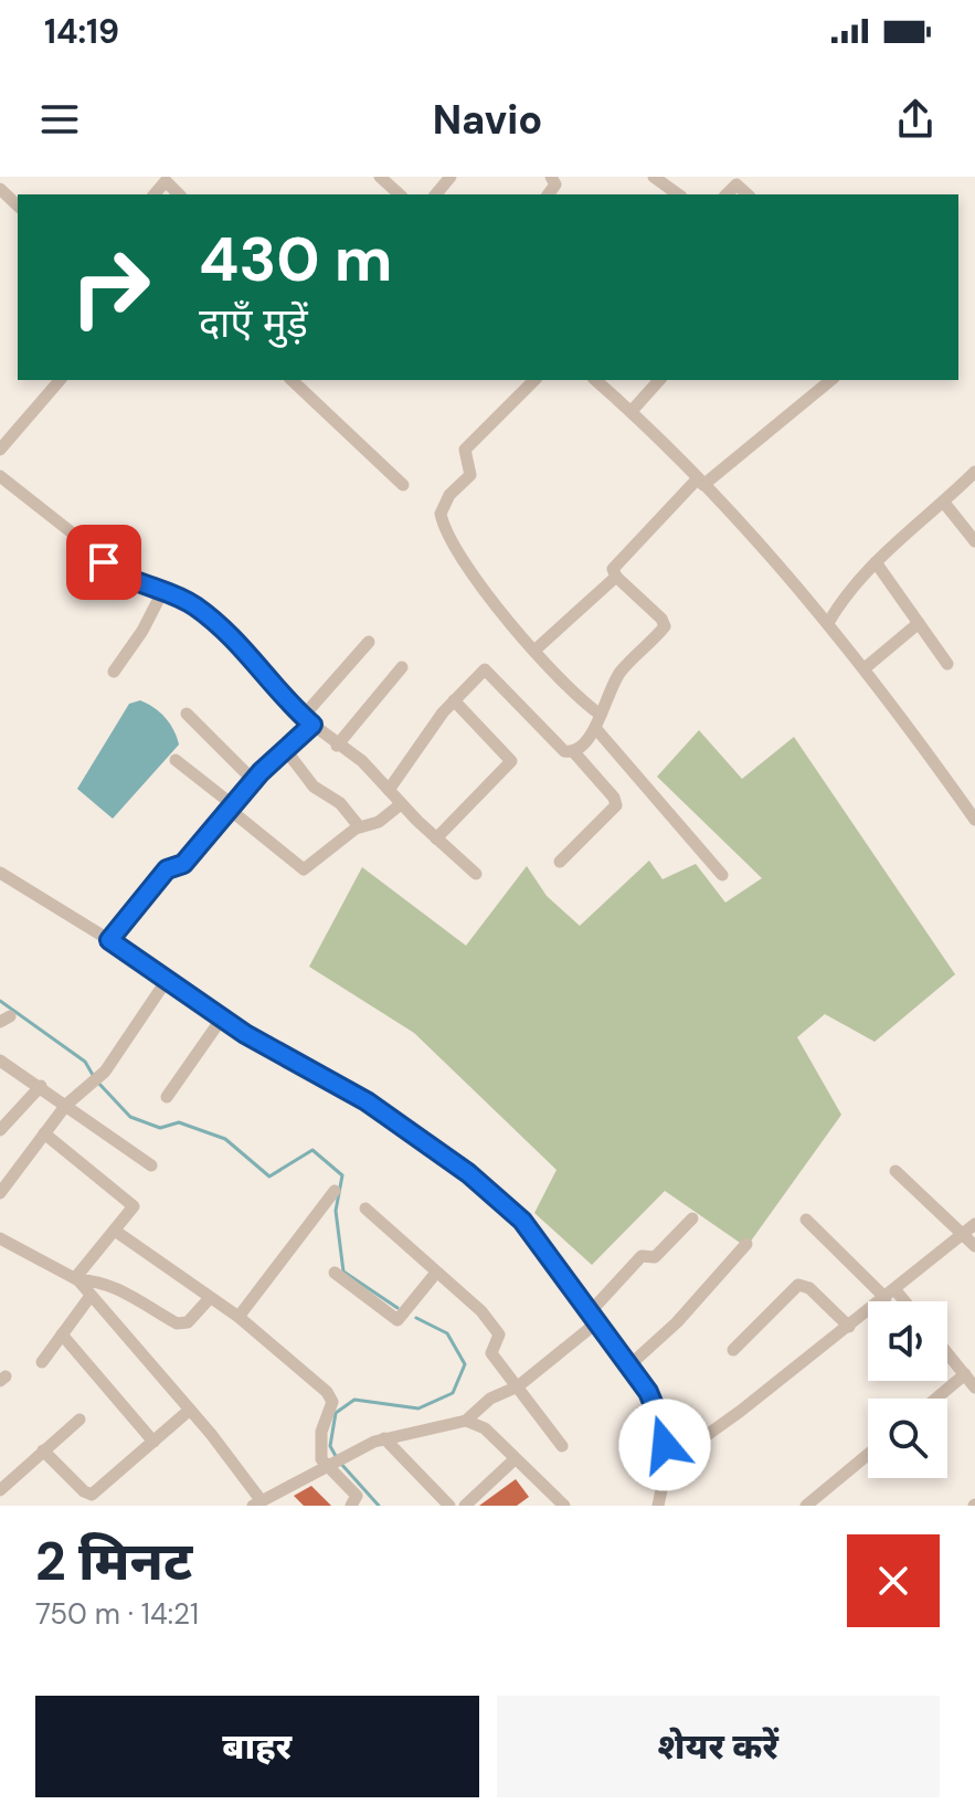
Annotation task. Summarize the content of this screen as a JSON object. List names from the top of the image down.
{
  "page": {
    "status": "14:19",
    "header": "Navio",
    "turn": ["430 m", "दाएँ मुड़ें"],
    "heading": ["2 मिनट", "750 m · 14:21"],
    "buttons": ["बाहर", "शेयर करें"]
  }
}
